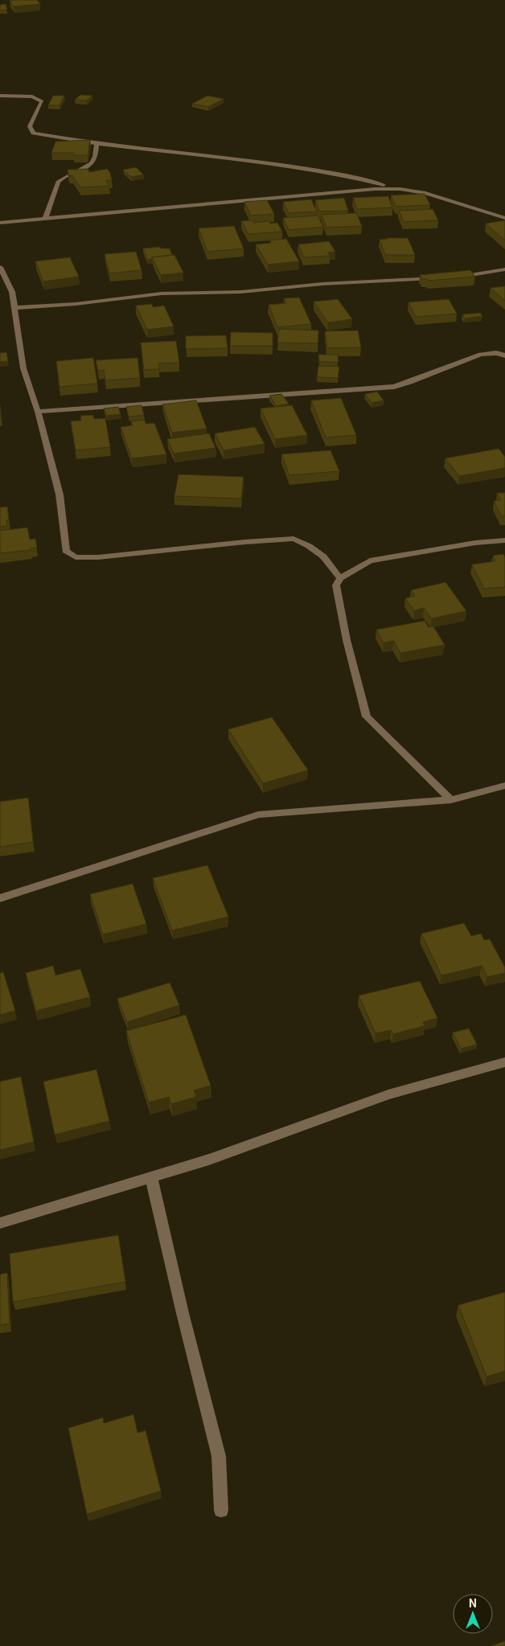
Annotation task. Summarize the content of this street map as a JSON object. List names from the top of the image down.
{
  "north": "top"
}
